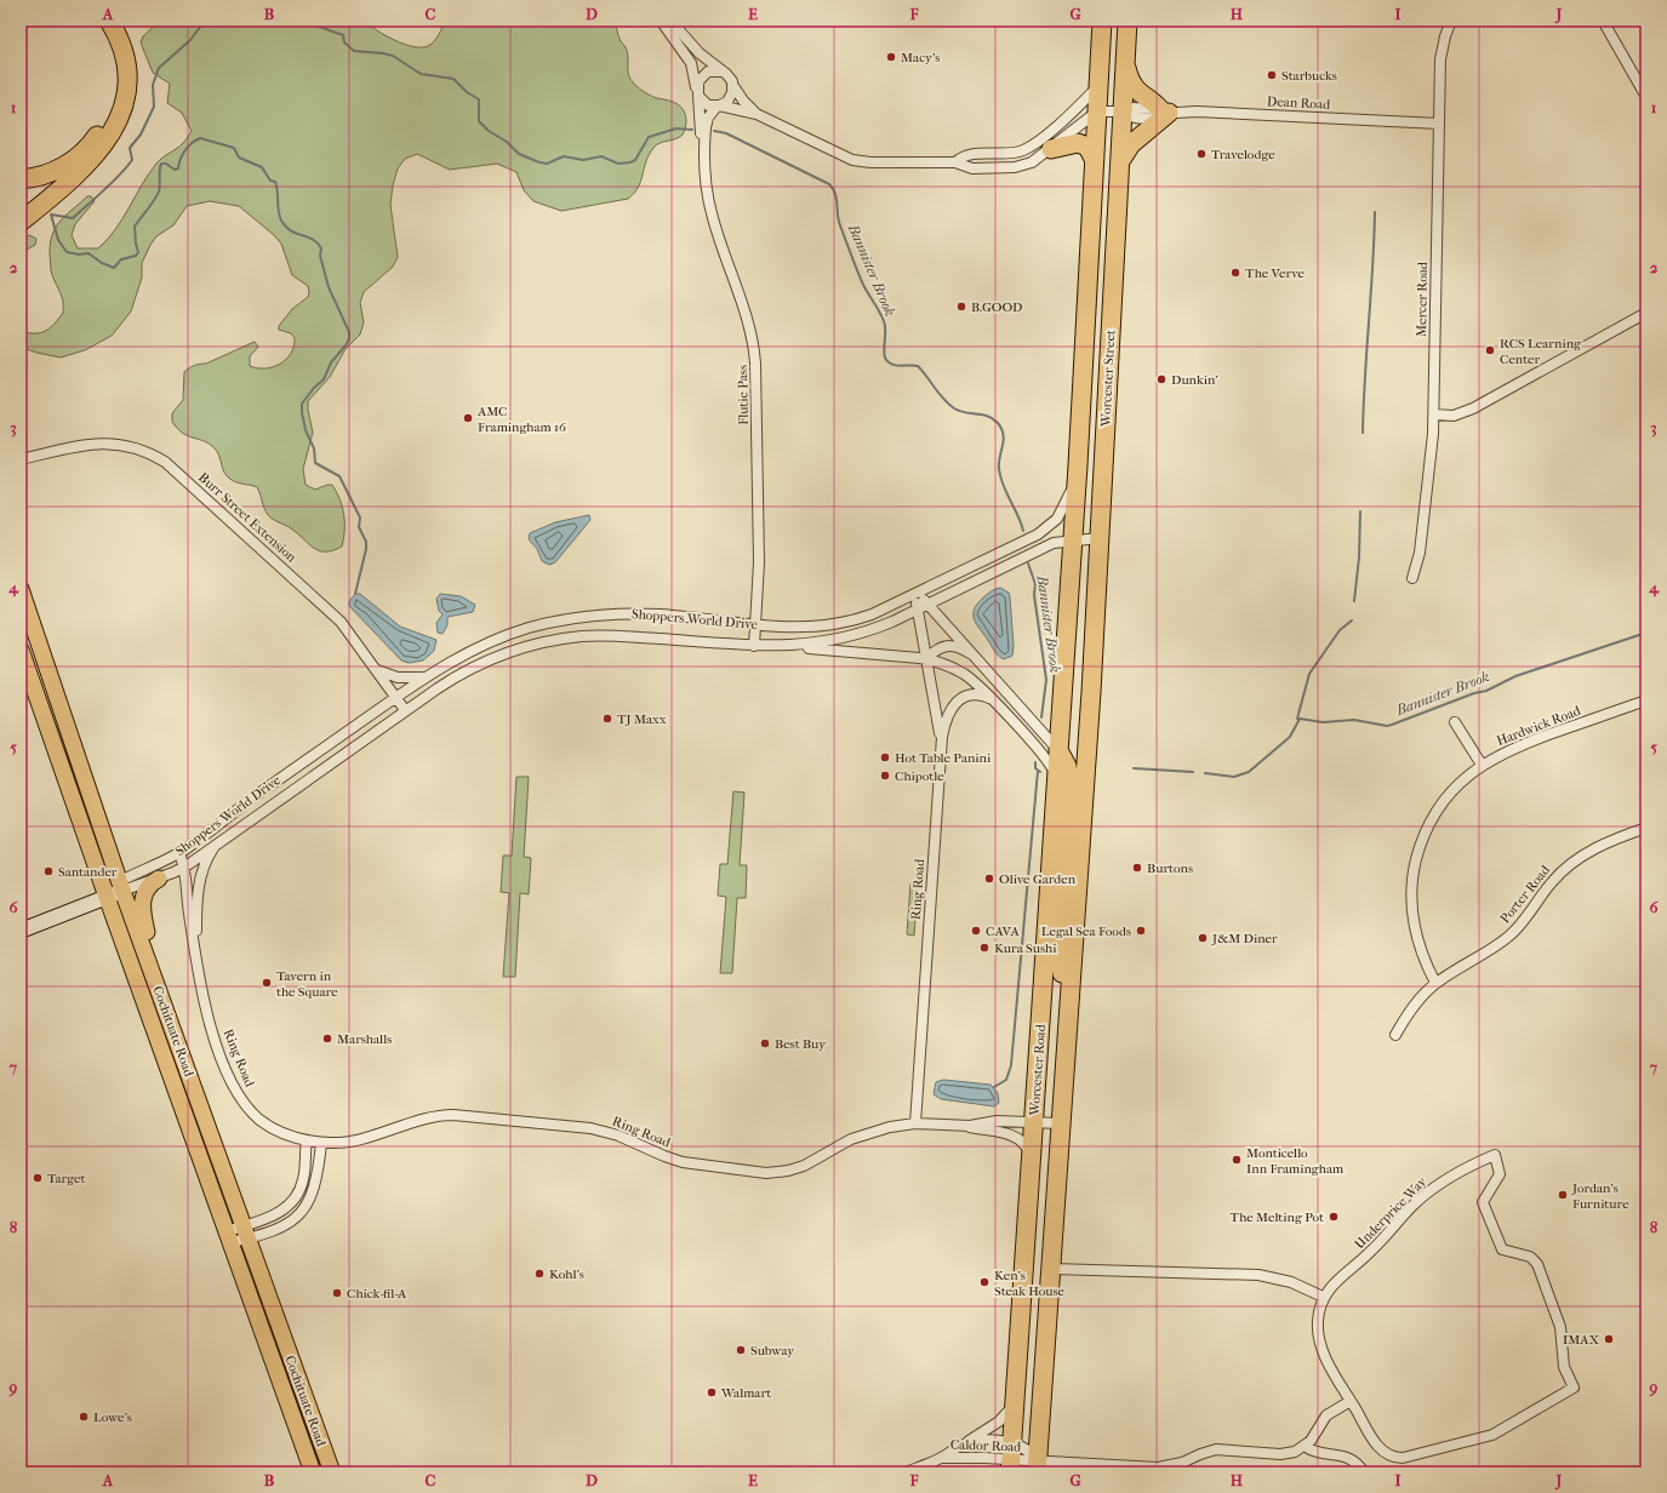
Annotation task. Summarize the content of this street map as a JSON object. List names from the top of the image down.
{
  "streets": {
    "highway": ["Worcester Street", "Worcester Road"],
    "main road": ["Cochituate Road"],
    "street": [
      "Dean Road",
      "Mercer Road",
      "Flutie Pass",
      "Burr Street Extension",
      "Shoppers World Drive",
      "Hardwick Road",
      "Ring Road",
      "Porter Road",
      "Underprice Way",
      "Caldor Road"
    ]
  },
  "crossings": [
    ["Dean Road", "Mercer Road"],
    ["Dean Road", "Worcester Street"],
    ["Worcester Street", "Shoppers World Drive"],
    ["Worcester Street", "Worcester Road"],
    ["Flutie Pass", "Shoppers World Drive"],
    ["Burr Street Extension", "Shoppers World Drive"],
    ["Shoppers World Drive", "Ring Road"],
    ["Shoppers World Drive", "Cochituate Road"],
    ["Shoppers World Drive", "Worcester Road"],
    ["Hardwick Road", "Porter Road"],
    ["Ring Road", "Worcester Road"],
    ["Worcester Road", "Caldor Road"]
  ],
  "water": ["Bannister Brook"],
  "places": [
    "Macy's",
    "Starbucks",
    "Travelodge",
    "The Verve",
    "B.GOOD",
    "RCS Learning Center",
    "Dunkin'",
    "AMC Framingham 16",
    "TJ Maxx",
    "Hot Table Panini",
    "Chipotle",
    "Burtons",
    "Santander",
    "Olive Garden",
    "CAVA",
    "Legal Sea Foods",
    "J&M Diner",
    "Kura Sushi",
    "Tavern in the Square",
    "Marshalls",
    "Best Buy",
    "Monticello Inn Framingham",
    "Target",
    "Jordan's Furniture",
    "The Melting Pot",
    "Kohl's",
    "Ken's Steak House",
    "Chick-fil-A",
    "IMAX",
    "Subway",
    "Walmart",
    "Lowe's"
  ],
  "grid": {
    "columns": [
      "A",
      "B",
      "C",
      "D",
      "E",
      "F",
      "G",
      "H",
      "I",
      "J"
    ],
    "rows": [
      "1",
      "2",
      "3",
      "4",
      "5",
      "6",
      "7",
      "8",
      "9"
    ]
  }
}
